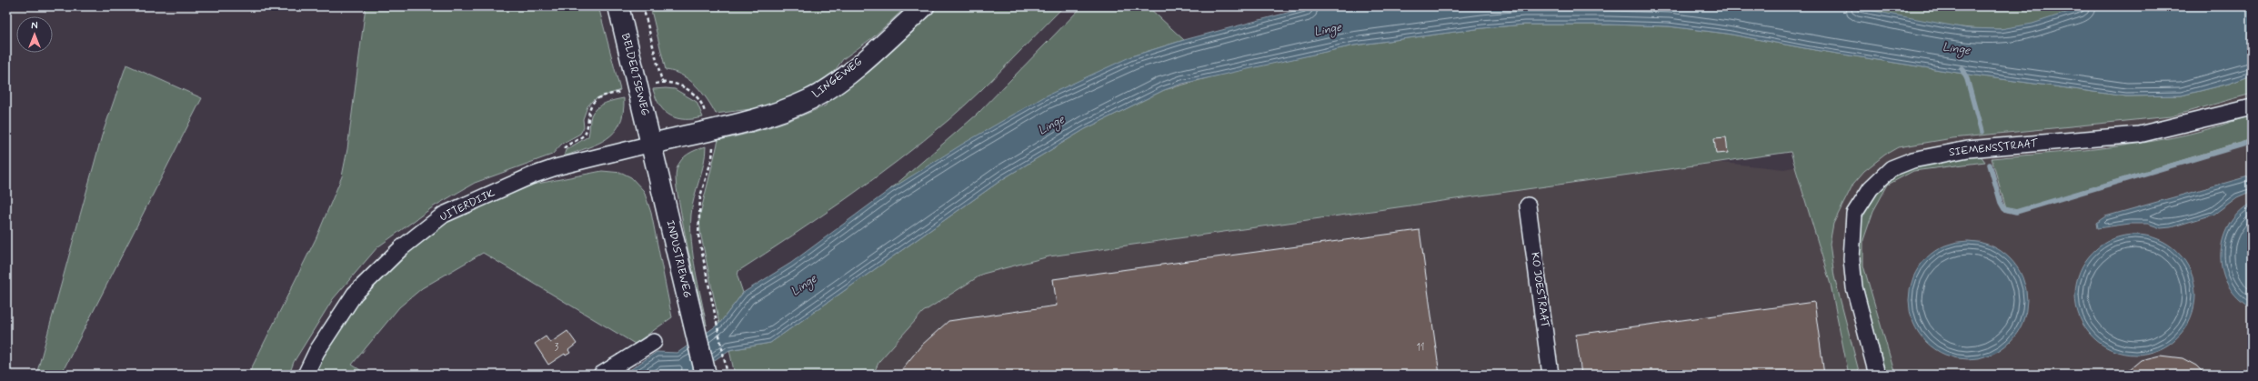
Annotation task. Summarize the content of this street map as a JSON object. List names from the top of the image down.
{
  "streets": {
    "main road": ["BELDERTSEWEG", "LINGEWEG", "INDUSTRIEWEG"],
    "street": ["SIEMENSSTRAAT", "UITERDIJK", "KO JOESTRAAT"]
  },
  "crossings": [
    ["BELDERTSEWEG", "LINGEWEG"],
    ["BELDERTSEWEG", "UITERDIJK"],
    ["BELDERTSEWEG", "INDUSTRIEWEG"],
    ["LINGEWEG", "UITERDIJK"],
    ["LINGEWEG", "INDUSTRIEWEG"],
    ["UITERDIJK", "INDUSTRIEWEG"]
  ],
  "water": ["Linge"],
  "house_numbers": ["3", "11"],
  "north": "top"
}
